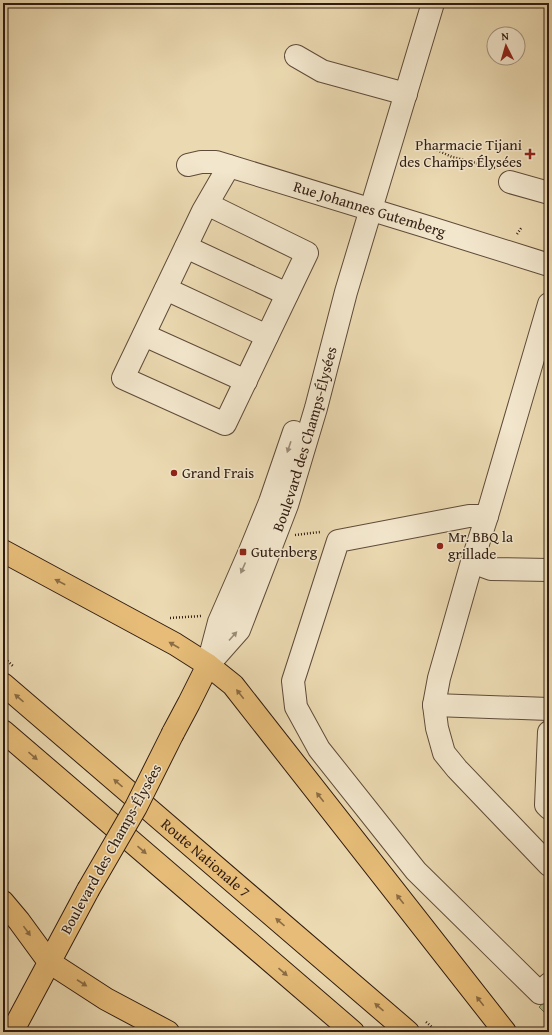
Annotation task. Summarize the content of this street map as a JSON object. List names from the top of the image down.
{
  "streets": {
    "main road": ["Boulevard des Champs-Élysées", "Route Nationale 7"],
    "street": ["Rue Johannes Gutemberg"]
  },
  "crossings": [
    ["Rue Johannes Gutemberg", "Boulevard des Champs-Élysées"]
  ],
  "places": {
    "health": ["Pharmacie Tijani des Champs Élysées"],
    "other": ["Grand Frais", "Mr. BBQ la grillade"],
    "transit": ["Gutenberg"]
  },
  "north": "top"
}
